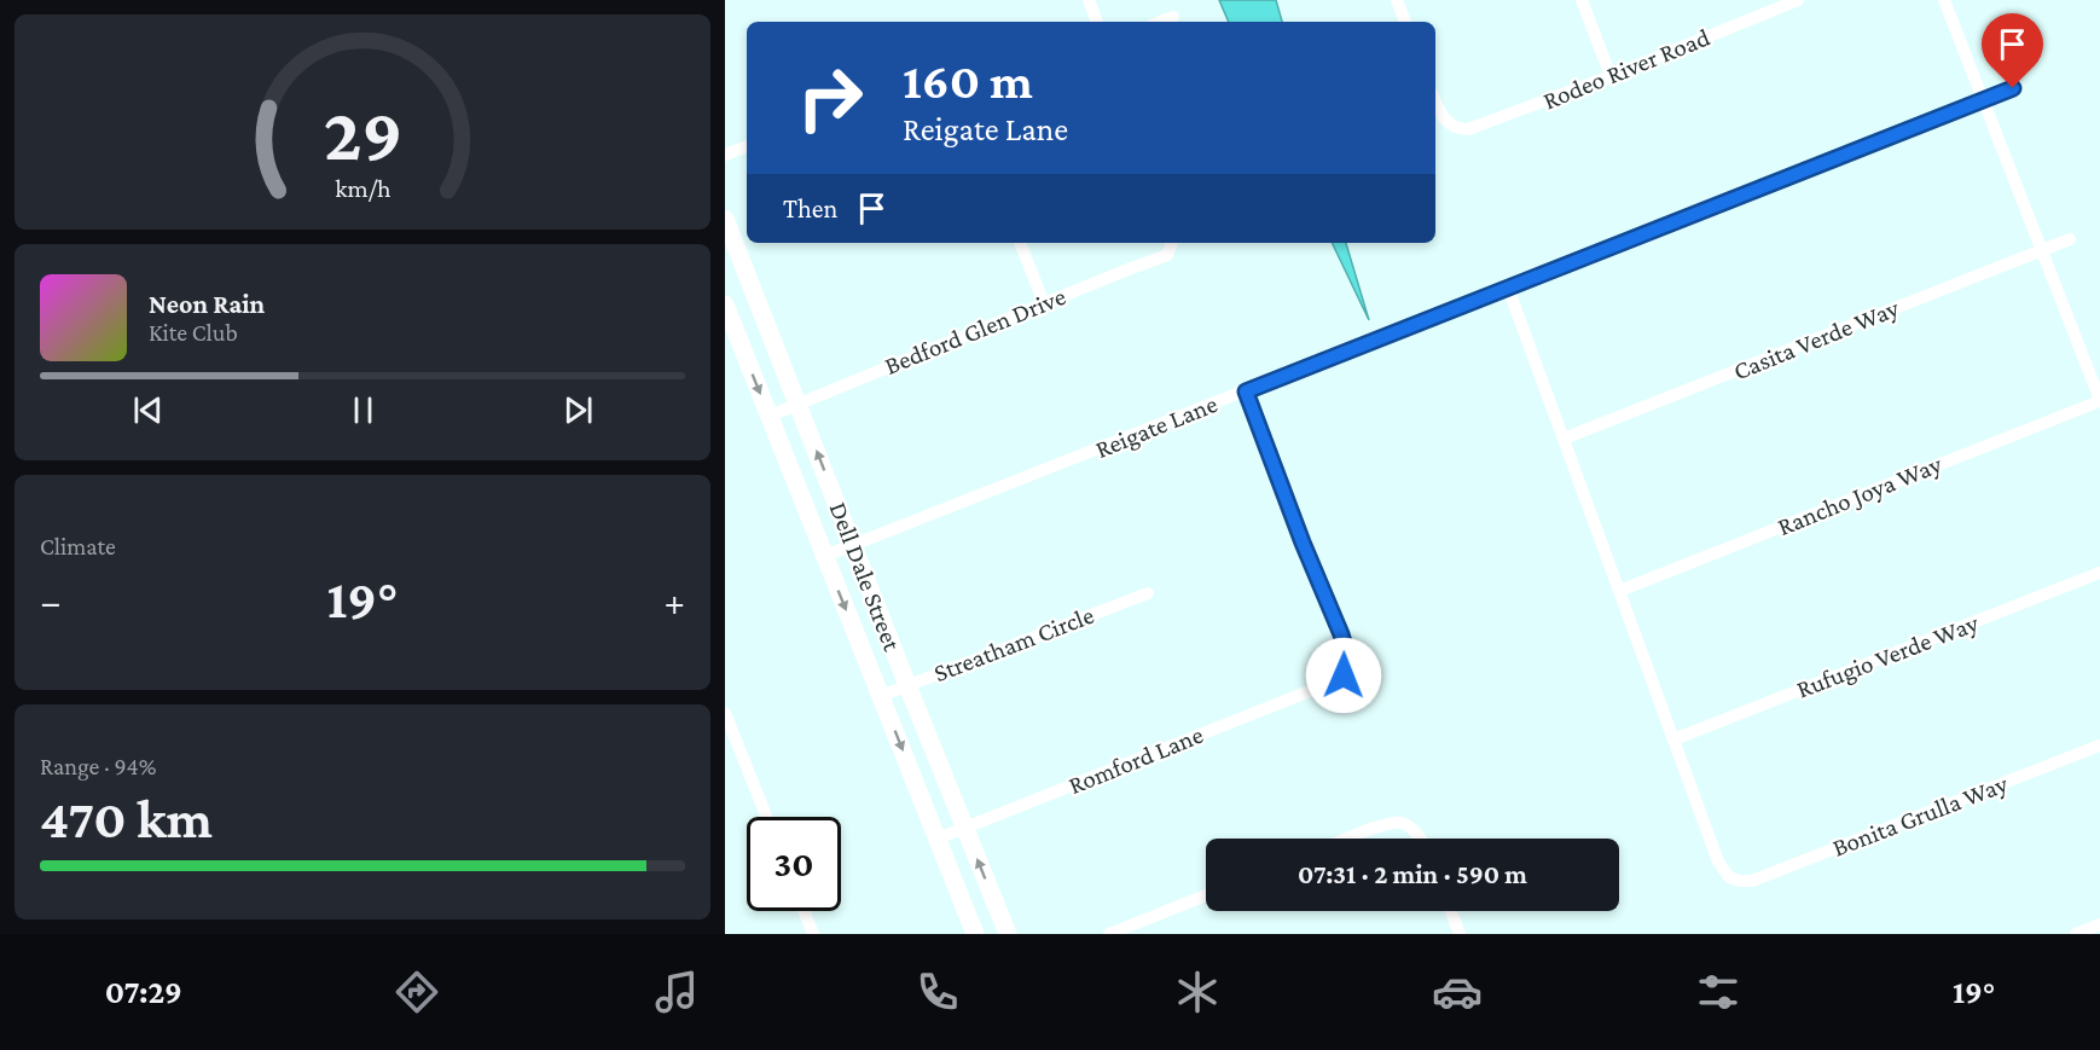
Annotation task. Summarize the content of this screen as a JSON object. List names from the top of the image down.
{
  "streets": {
    "main road": ["Dell Dale Street"],
    "street": [
      "Rodeo River Road",
      "Bedford Glen Drive",
      "Casita Verde Way",
      "Reigate Lane",
      "Rancho Joya Way",
      "Streatham Circle",
      "Rufugio Verde Way",
      "Romford Lane",
      "Bonita Grulla Way"
    ]
  },
  "crossings": [
    ["Bedford Glen Drive", "Dell Dale Street"],
    ["Reigate Lane", "Dell Dale Street"],
    ["Reigate Lane", "Romford Lane"],
    ["Dell Dale Street", "Streatham Circle"],
    ["Dell Dale Street", "Romford Lane"],
    ["Rufugio Verde Way", "Bonita Grulla Way"]
  ],
  "page": {
    "turn": ["160 m", "Reigate Lane"],
    "then": "Then",
    "song": ["Neon Rain", "Kite Club"],
    "tile": [
      "Climate",
      ["Range · 94%", "470 km"]
    ],
    "heat": ["−", "19°", "+"],
    "limit": "30",
    "trip": "07:31 · 2 min · 590 m",
    "tabs": ["07:29", "19°"],
    "gauge": ["29", "km/h"]
  }
}
